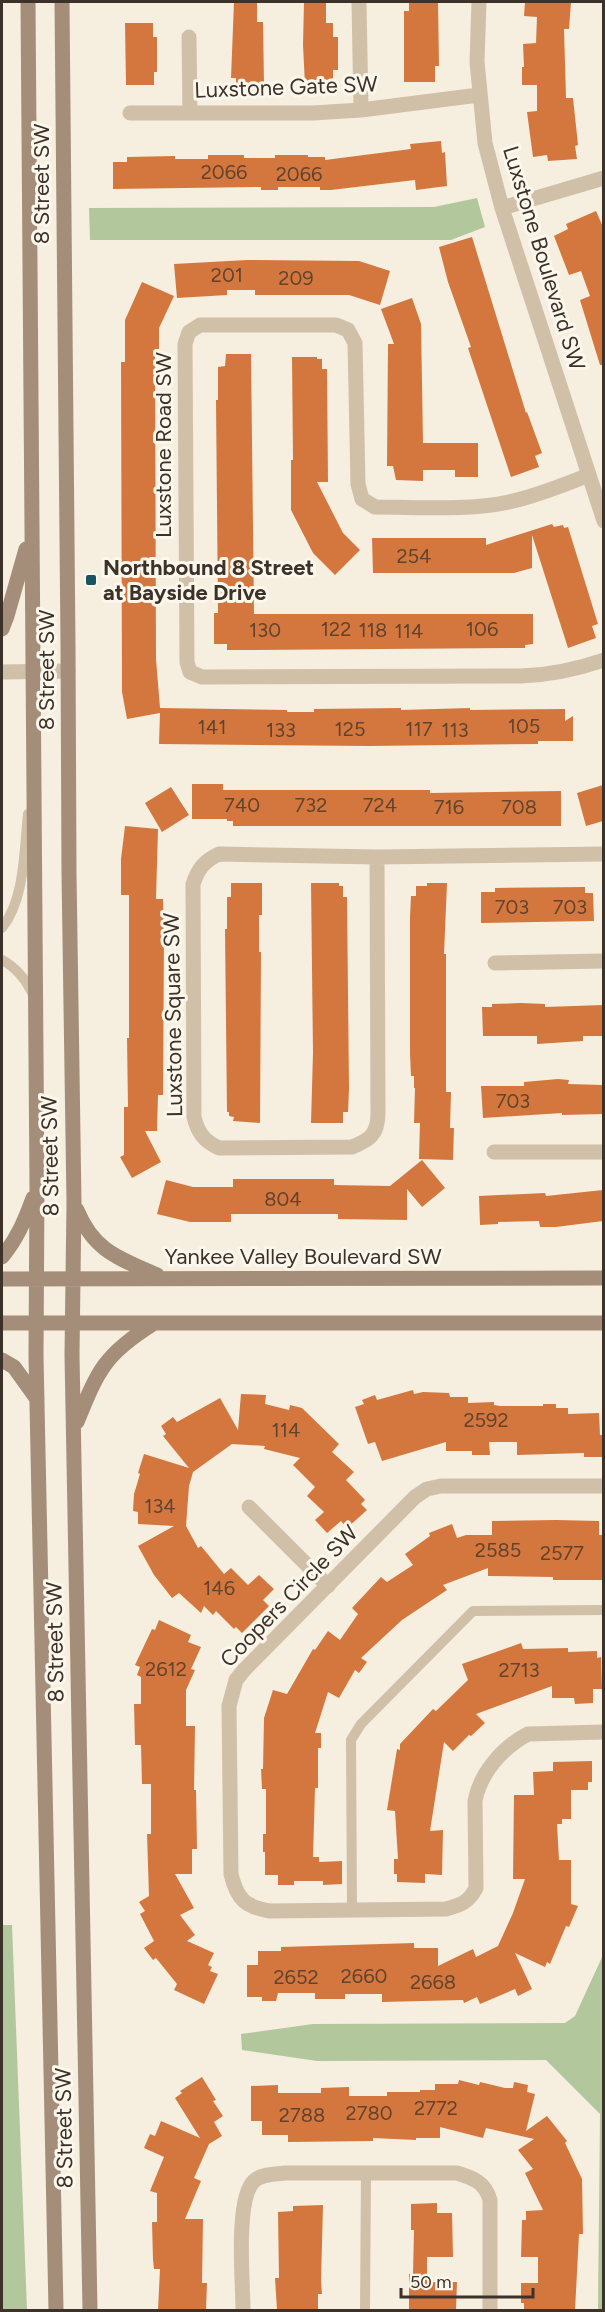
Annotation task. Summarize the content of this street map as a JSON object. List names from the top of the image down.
{
  "streets": {
    "main road": ["8 Street SW", "Yankee Valley Boulevard SW"],
    "street": [
      "Luxstone Gate SW",
      "Luxstone Boulevard SW",
      "Luxstone Road SW",
      "Luxstone Square SW",
      "Coopers Circle SW"
    ]
  },
  "crossings": [
    ["Luxstone Gate SW", "Luxstone Boulevard SW"],
    ["8 Street SW", "Yankee Valley Boulevard SW"],
    ["Luxstone Boulevard SW", "Luxstone Road SW"]
  ],
  "places": {
    "transit": ["Northbound 8 Street at Bayside Drive"]
  },
  "house_numbers": [
    "2066",
    "2066",
    "201",
    "209",
    "254",
    "122",
    "106",
    "130",
    "118",
    "114",
    "105",
    "141",
    "125",
    "117",
    "133",
    "113",
    "740",
    "732",
    "724",
    "716",
    "708",
    "703",
    "703",
    "703",
    "804",
    "2592",
    "114",
    "134",
    "2585",
    "2577",
    "146",
    "2612",
    "2713",
    "2660",
    "2652",
    "2668",
    "2772",
    "2780",
    "2788"
  ],
  "scale_bar": "50 m"
}
